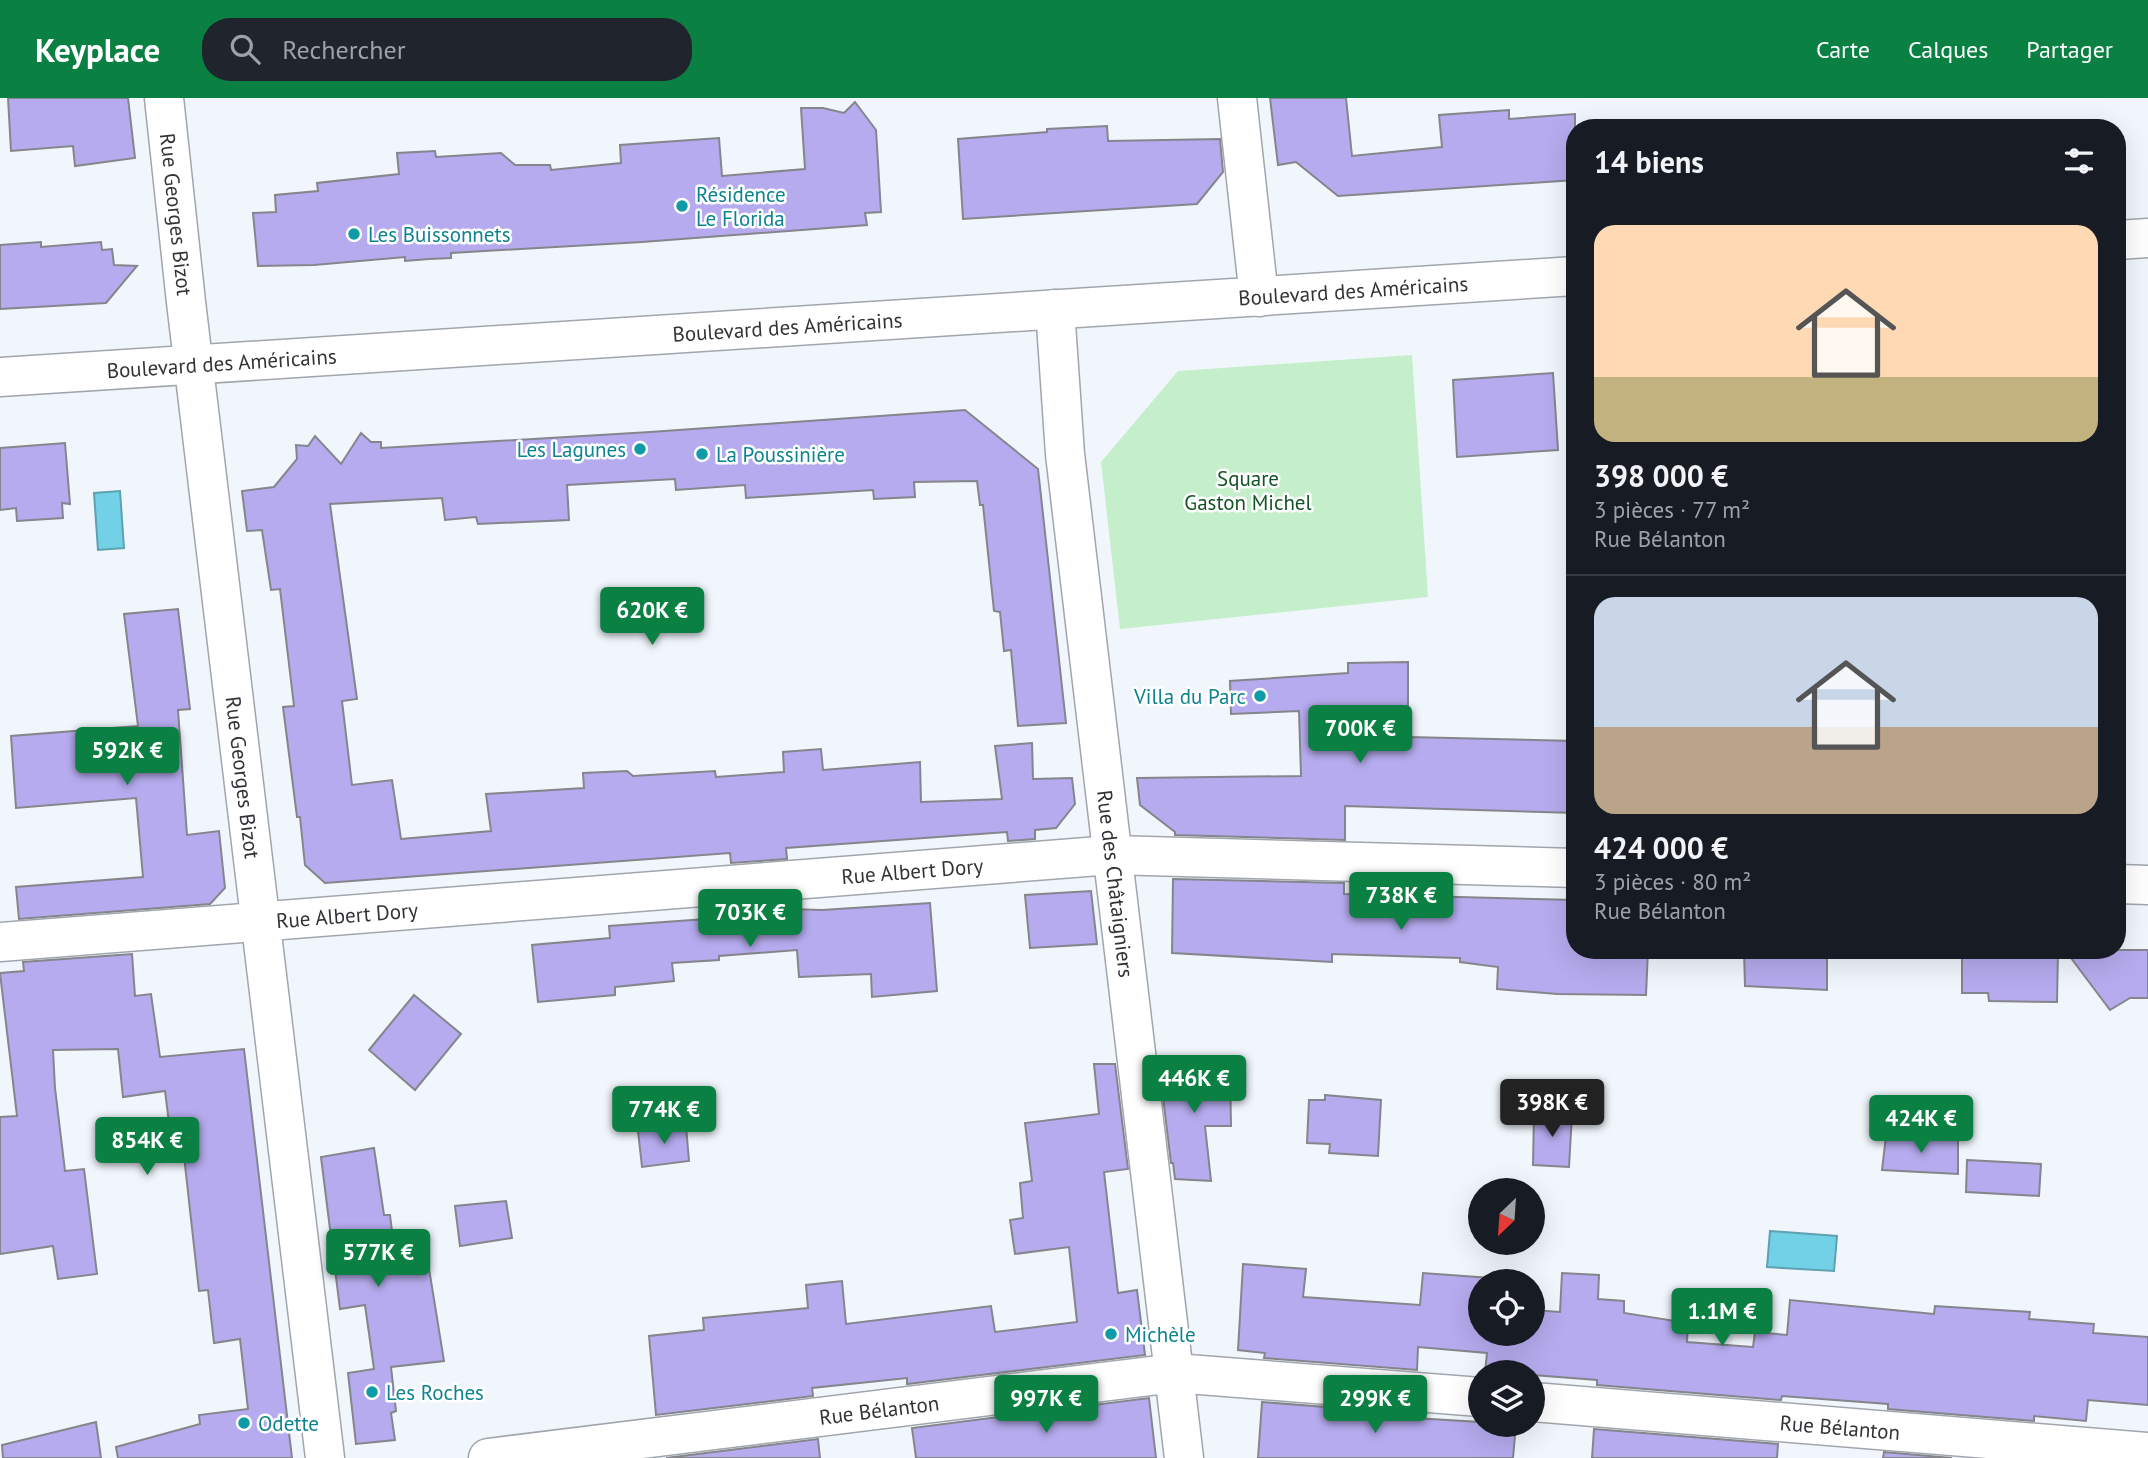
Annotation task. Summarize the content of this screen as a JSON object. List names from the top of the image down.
{
  "streets": {
    "street": [
      "Rue Georges Bizot",
      "Boulevard des Américains",
      "Rue Albert Dory",
      "Rue des Châtaigniers",
      "Rue Bélanton"
    ]
  },
  "crossings": [
    ["Rue Georges Bizot", "Boulevard des Américains"],
    ["Rue Georges Bizot", "Rue Albert Dory"],
    ["Boulevard des Américains", "Rue des Châtaigniers"],
    ["Rue Albert Dory", "Rue des Châtaigniers"],
    ["Rue des Châtaigniers", "Rue Bélanton"]
  ],
  "parks": ["Square Gaston Michel"],
  "places": [
    "Résidence Le Florida",
    "Les Buissonnets",
    "Les Lagunes",
    "La Poussinière",
    "Villa du Parc",
    "Michèle",
    "Les Roches",
    "Odette"
  ],
  "north": "bottom left",
  "page": {
    "header": "Keyplace",
    "search": "Rechercher",
    "nav": ["Carte", "Calques", "Partager"],
    "heading": "14 biens",
    "list": [
      {
        "name": "398 000 €",
        "note": "3 pièces · 77 m² · Rue Bélanton"
      },
      {
        "name": "424 000 €",
        "note": "3 pièces · 80 m² · Rue Bélanton"
      }
    ],
    "price": [
      "620K €",
      "700K €",
      "592K €",
      "738K €",
      "703K €",
      "446K €",
      "398K €",
      "774K €",
      "424K €",
      "854K €",
      "577K €",
      "1.1M €",
      "997K €",
      "299K €"
    ]
  }
}
